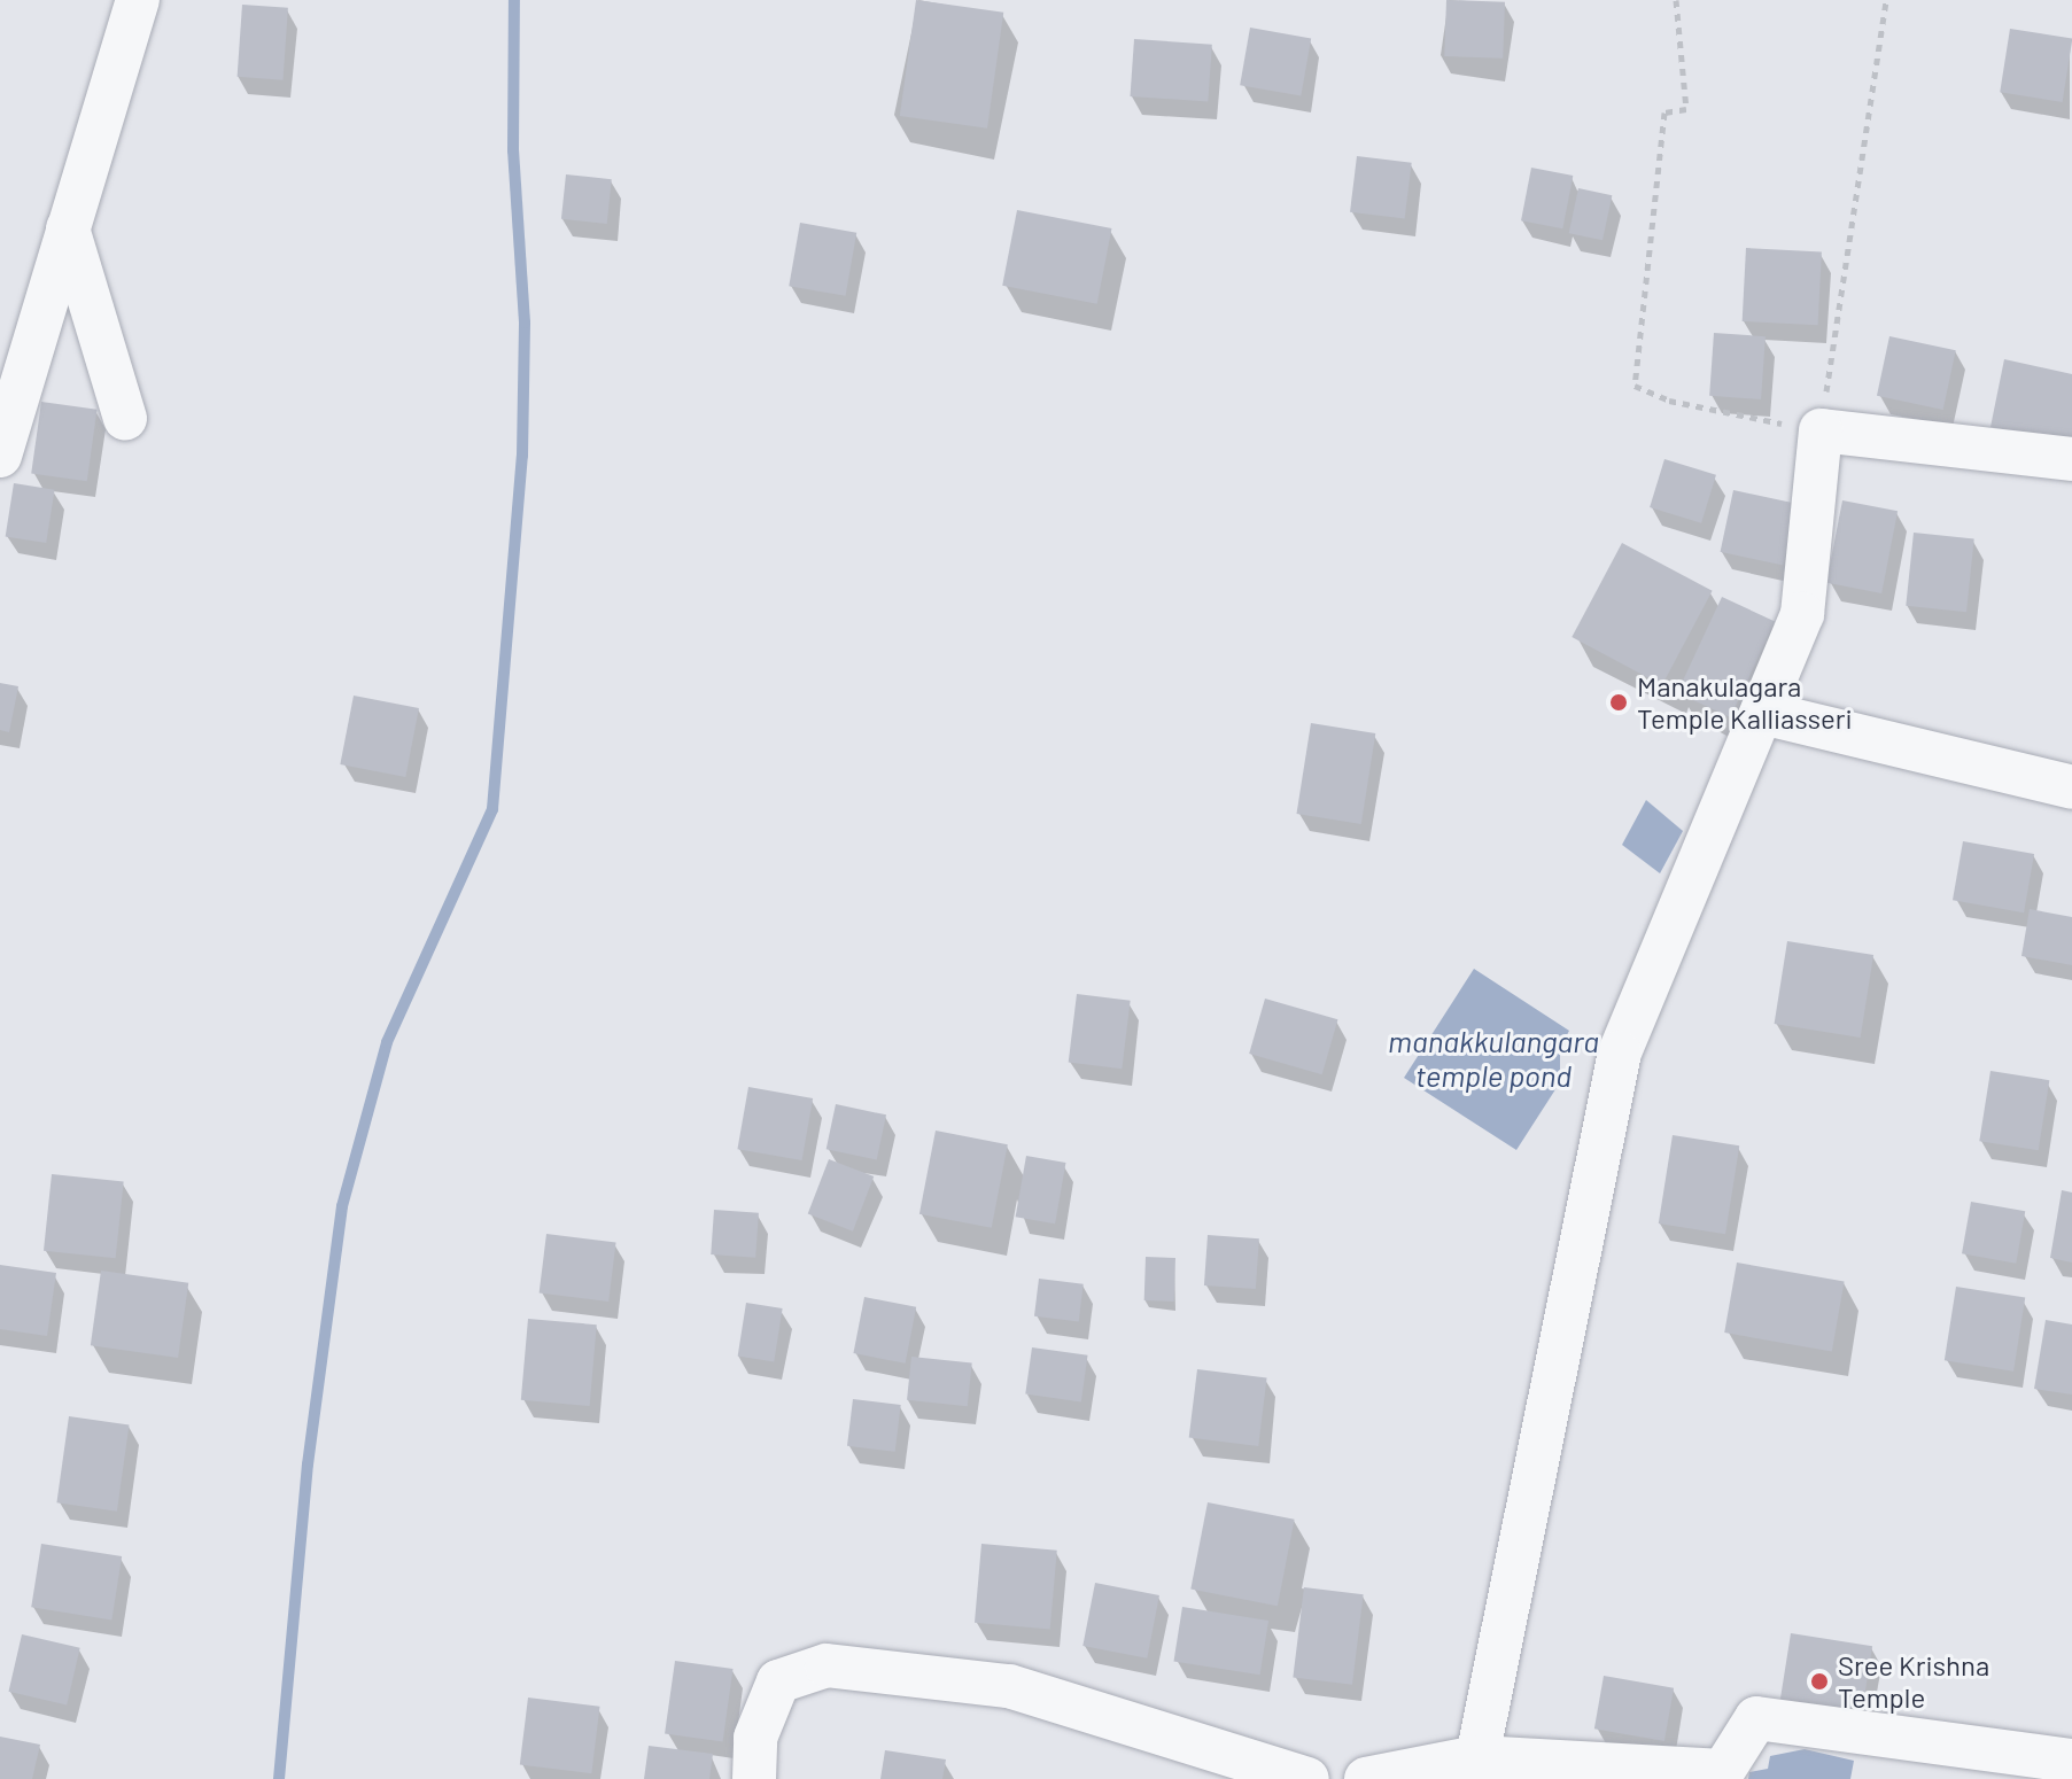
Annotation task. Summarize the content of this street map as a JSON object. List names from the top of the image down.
{
  "water": ["manakkulangara temple pond"],
  "places": ["Manakulagara Temple Kalliasseri", "Sree Krishna Temple"]
}
